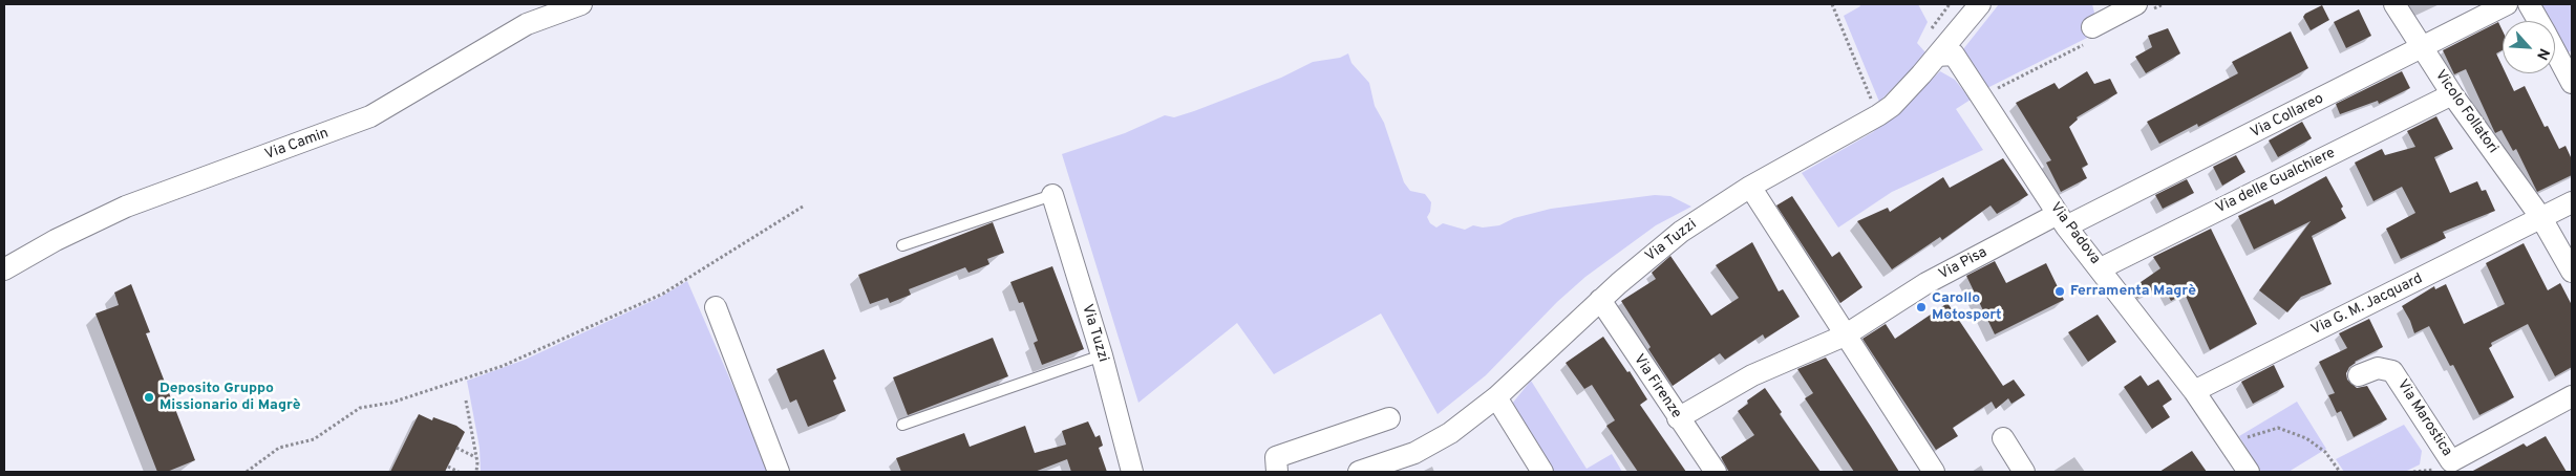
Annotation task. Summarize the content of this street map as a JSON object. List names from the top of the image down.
{
  "streets": {
    "street": [
      "Vicolo Follatori",
      "Via Collareo",
      "Via Camin",
      "Via delle Gualchiere",
      "Via Padova",
      "Via Tuzzi",
      "Via Pisa",
      "Via G. M. Jacquard",
      "Via Firenze",
      "Via Marostica"
    ]
  },
  "crossings": [
    ["Vicolo Follatori", "Via Collareo"],
    ["Vicolo Follatori", "Via delle Gualchiere"],
    ["Vicolo Follatori", "Via G. M. Jacquard"],
    ["Via Collareo", "Via Padova"],
    ["Via Collareo", "Via Pisa"],
    ["Via delle Gualchiere", "Via Padova"],
    ["Via Padova", "Via Tuzzi"],
    ["Via Padova", "Via Pisa"],
    ["Via Padova", "Via G. M. Jacquard"],
    ["Via Tuzzi", "Via Firenze"],
    ["Via Pisa", "Via Firenze"]
  ],
  "places": ["Ferramenta Magrè", "Carollo Motosport", "Deposito Gruppo Missionario di Magrè"],
  "north": "bottom right"
}
